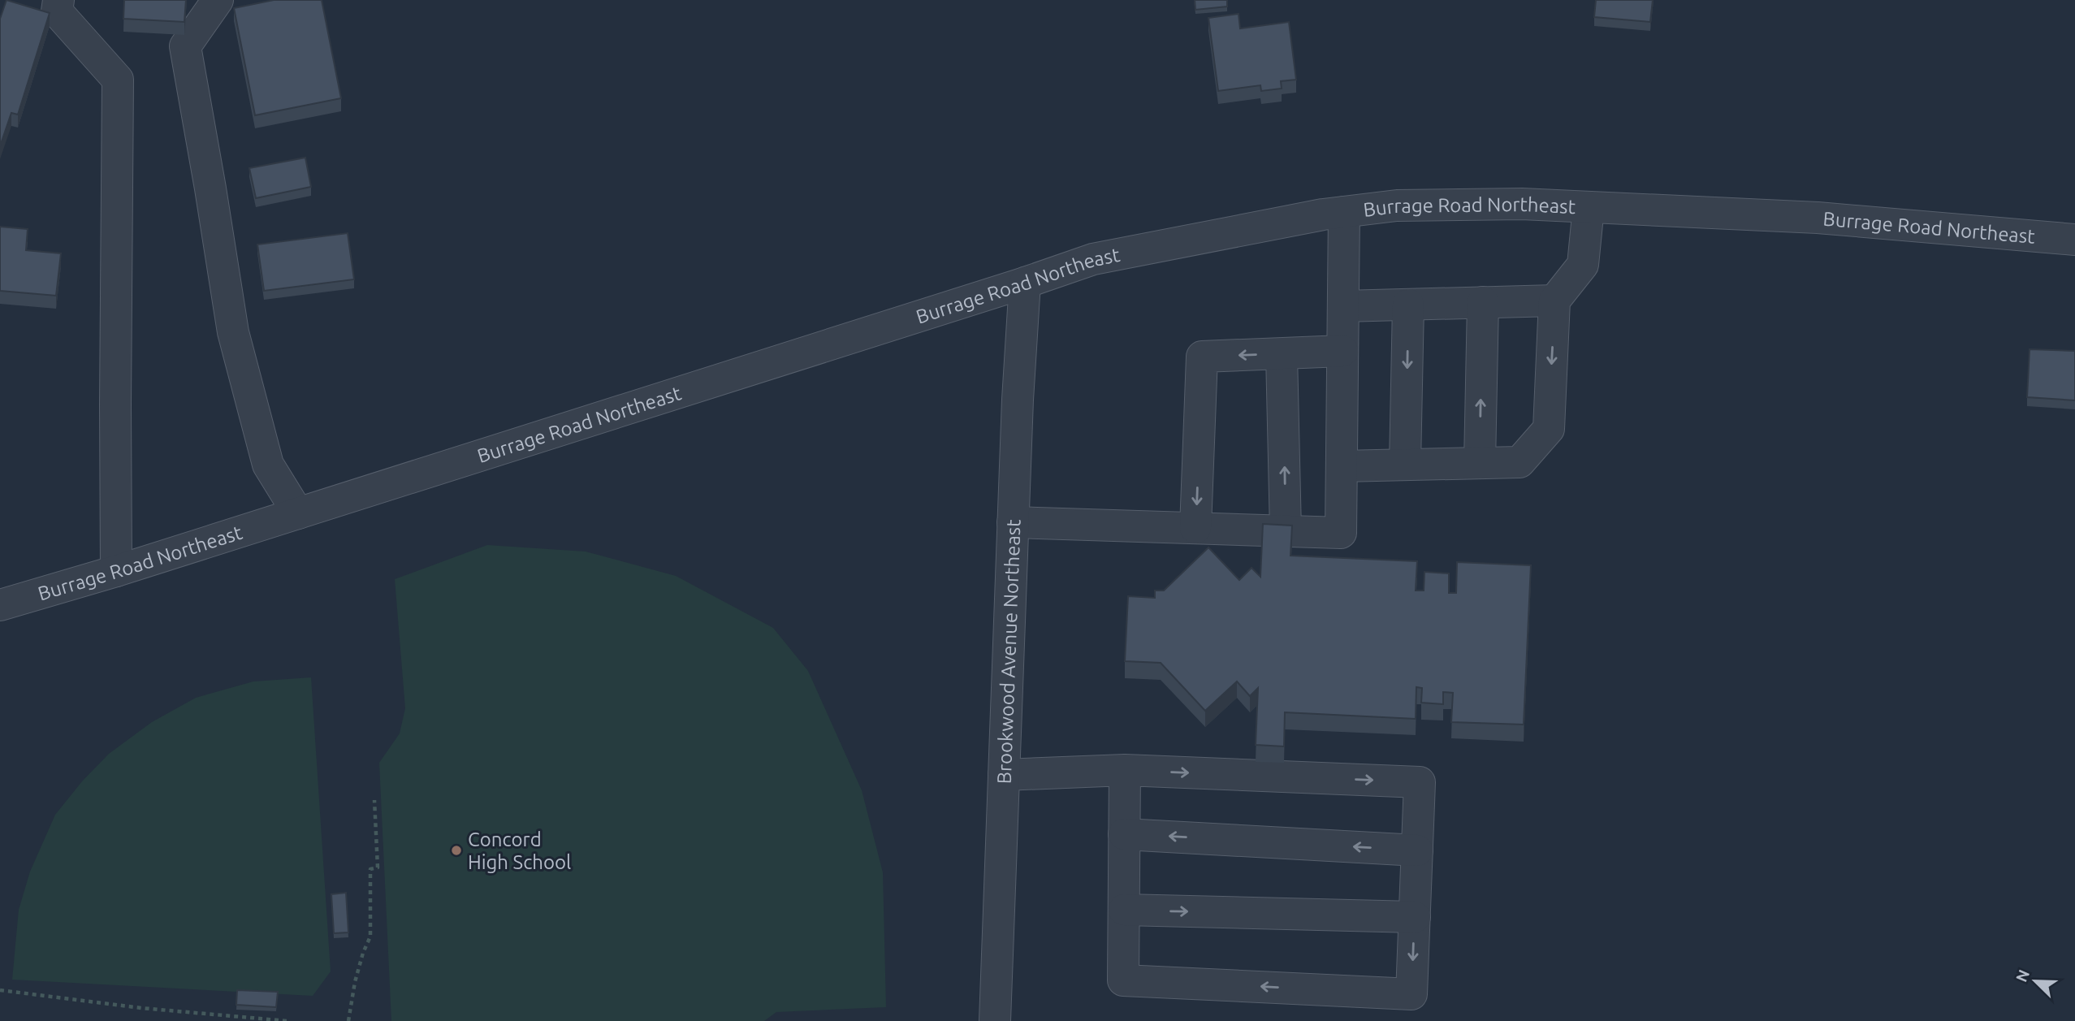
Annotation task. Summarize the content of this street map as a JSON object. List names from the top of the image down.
{
  "streets": {
    "street": ["Burrage Road Northeast", "Brookwood Avenue Northeast"]
  },
  "crossings": [
    ["Burrage Road Northeast", "Brookwood Avenue Northeast"]
  ],
  "places": ["Concord High School"],
  "north": "top left"
}
